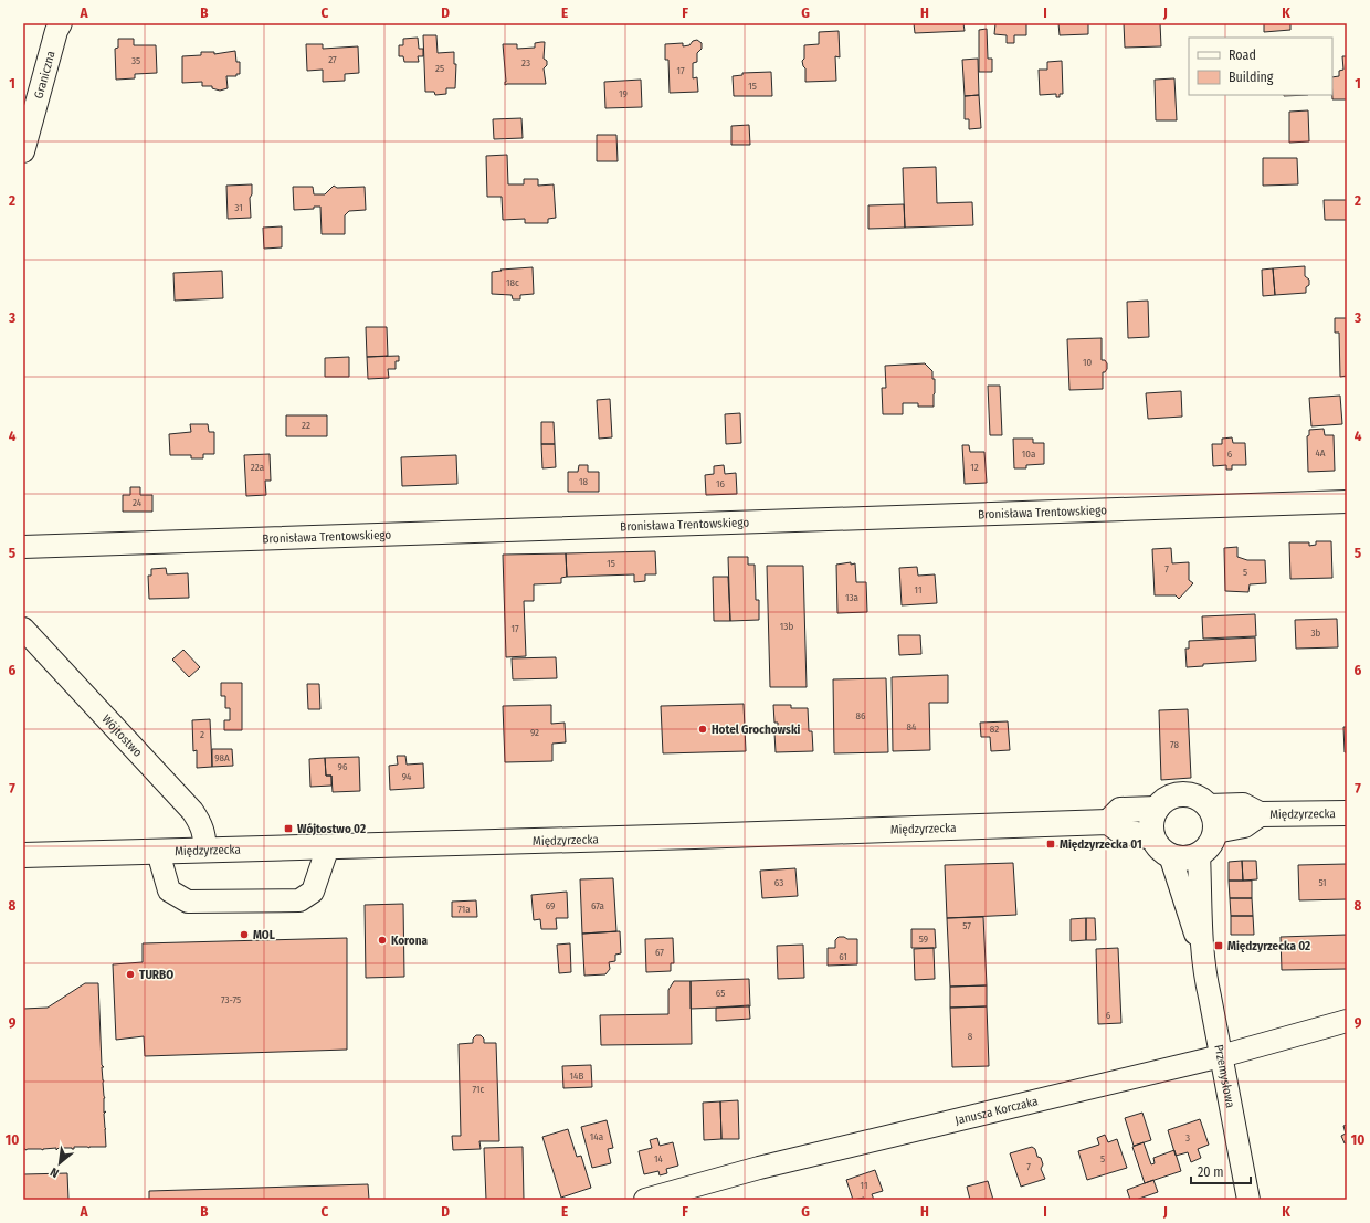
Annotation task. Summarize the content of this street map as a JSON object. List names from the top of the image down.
{
  "streets": {
    "main road": ["Międzyrzecka"],
    "street": [
      "Graniczna",
      "Bronisława Trentowskiego",
      "Wójtostwo",
      "Przemysłowa",
      "Janusza Korczaka"
    ]
  },
  "crossings": [
    ["Wójtostwo", "Międzyrzecka"],
    ["Międzyrzecka", "Przemysłowa"],
    ["Przemysłowa", "Janusza Korczaka"]
  ],
  "places": {
    "other": [
      "Hotel Grochowski",
      "MOL",
      "Korona",
      "TURBO"
    ],
    "transit": ["Wójtostwo 02", "Międzyrzecka 01", "Międzyrzecka 02"]
  },
  "house_numbers": [
    "27",
    "35",
    "23",
    "25",
    "17",
    "15",
    "19",
    "31",
    "18c",
    "10",
    "22",
    "4A",
    "10a",
    "6",
    "22a",
    "12",
    "18",
    "16",
    "24",
    "15",
    "7",
    "5",
    "11",
    "13a",
    "13b",
    "17",
    "3b",
    "86",
    "84",
    "82",
    "92",
    "2",
    "78",
    "98A",
    "96",
    "94",
    "63",
    "51",
    "69",
    "67a",
    "71a",
    "57",
    "59",
    "67",
    "61",
    "65",
    "73-75",
    "6",
    "8",
    "14B",
    "71c",
    "14a",
    "3",
    "14",
    "5",
    "7",
    "11"
  ],
  "legend": ["Road", "Building"],
  "scale_bar": "20 m",
  "north": "bottom left",
  "grid": {
    "columns": [
      "A",
      "B",
      "C",
      "D",
      "E",
      "F",
      "G",
      "H",
      "I",
      "J",
      "K"
    ],
    "rows": [
      "1",
      "2",
      "3",
      "4",
      "5",
      "6",
      "7",
      "8",
      "9",
      "10"
    ]
  }
}
